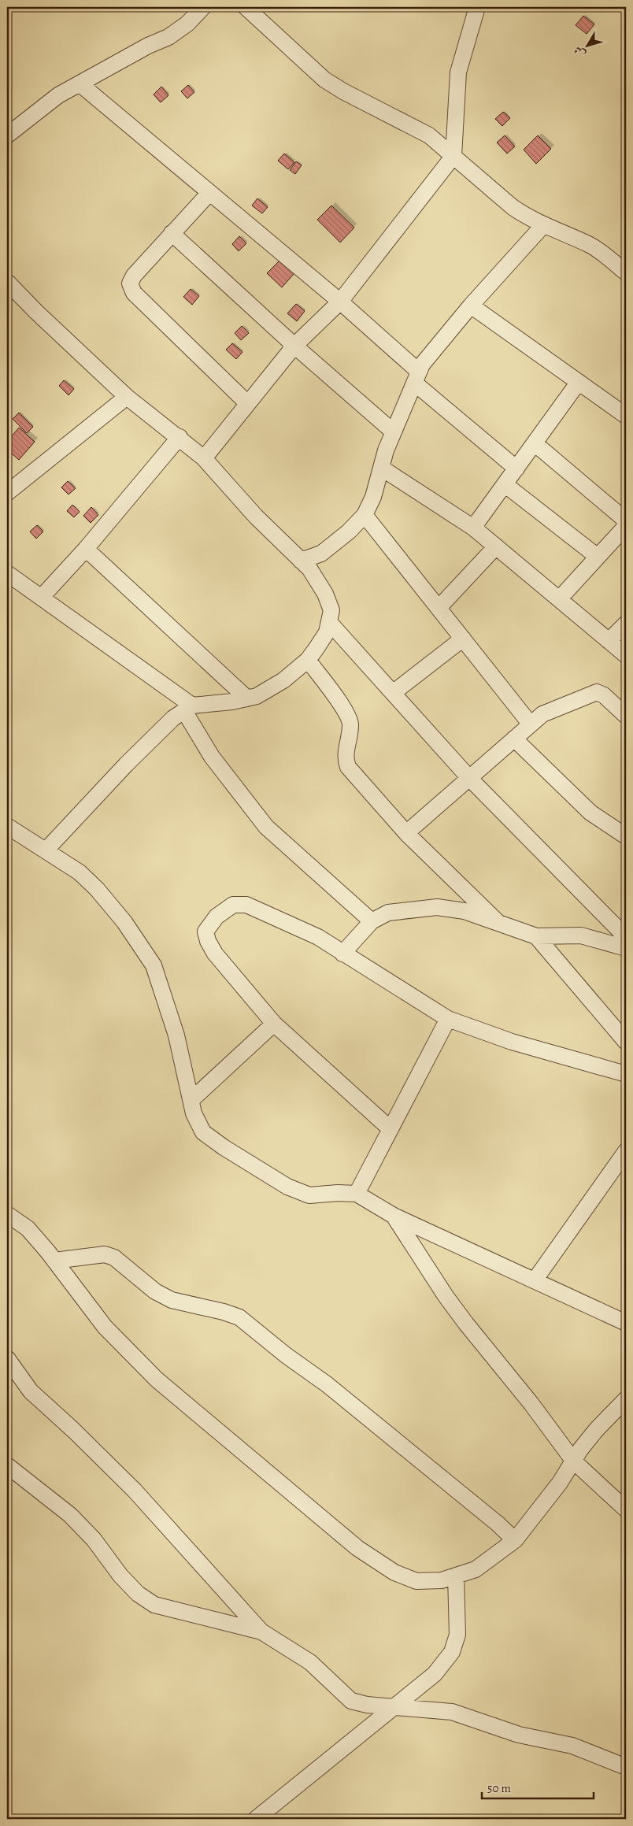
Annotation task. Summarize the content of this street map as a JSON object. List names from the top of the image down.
{
  "scale_bar": "50 m",
  "north": "bottom left"
}
